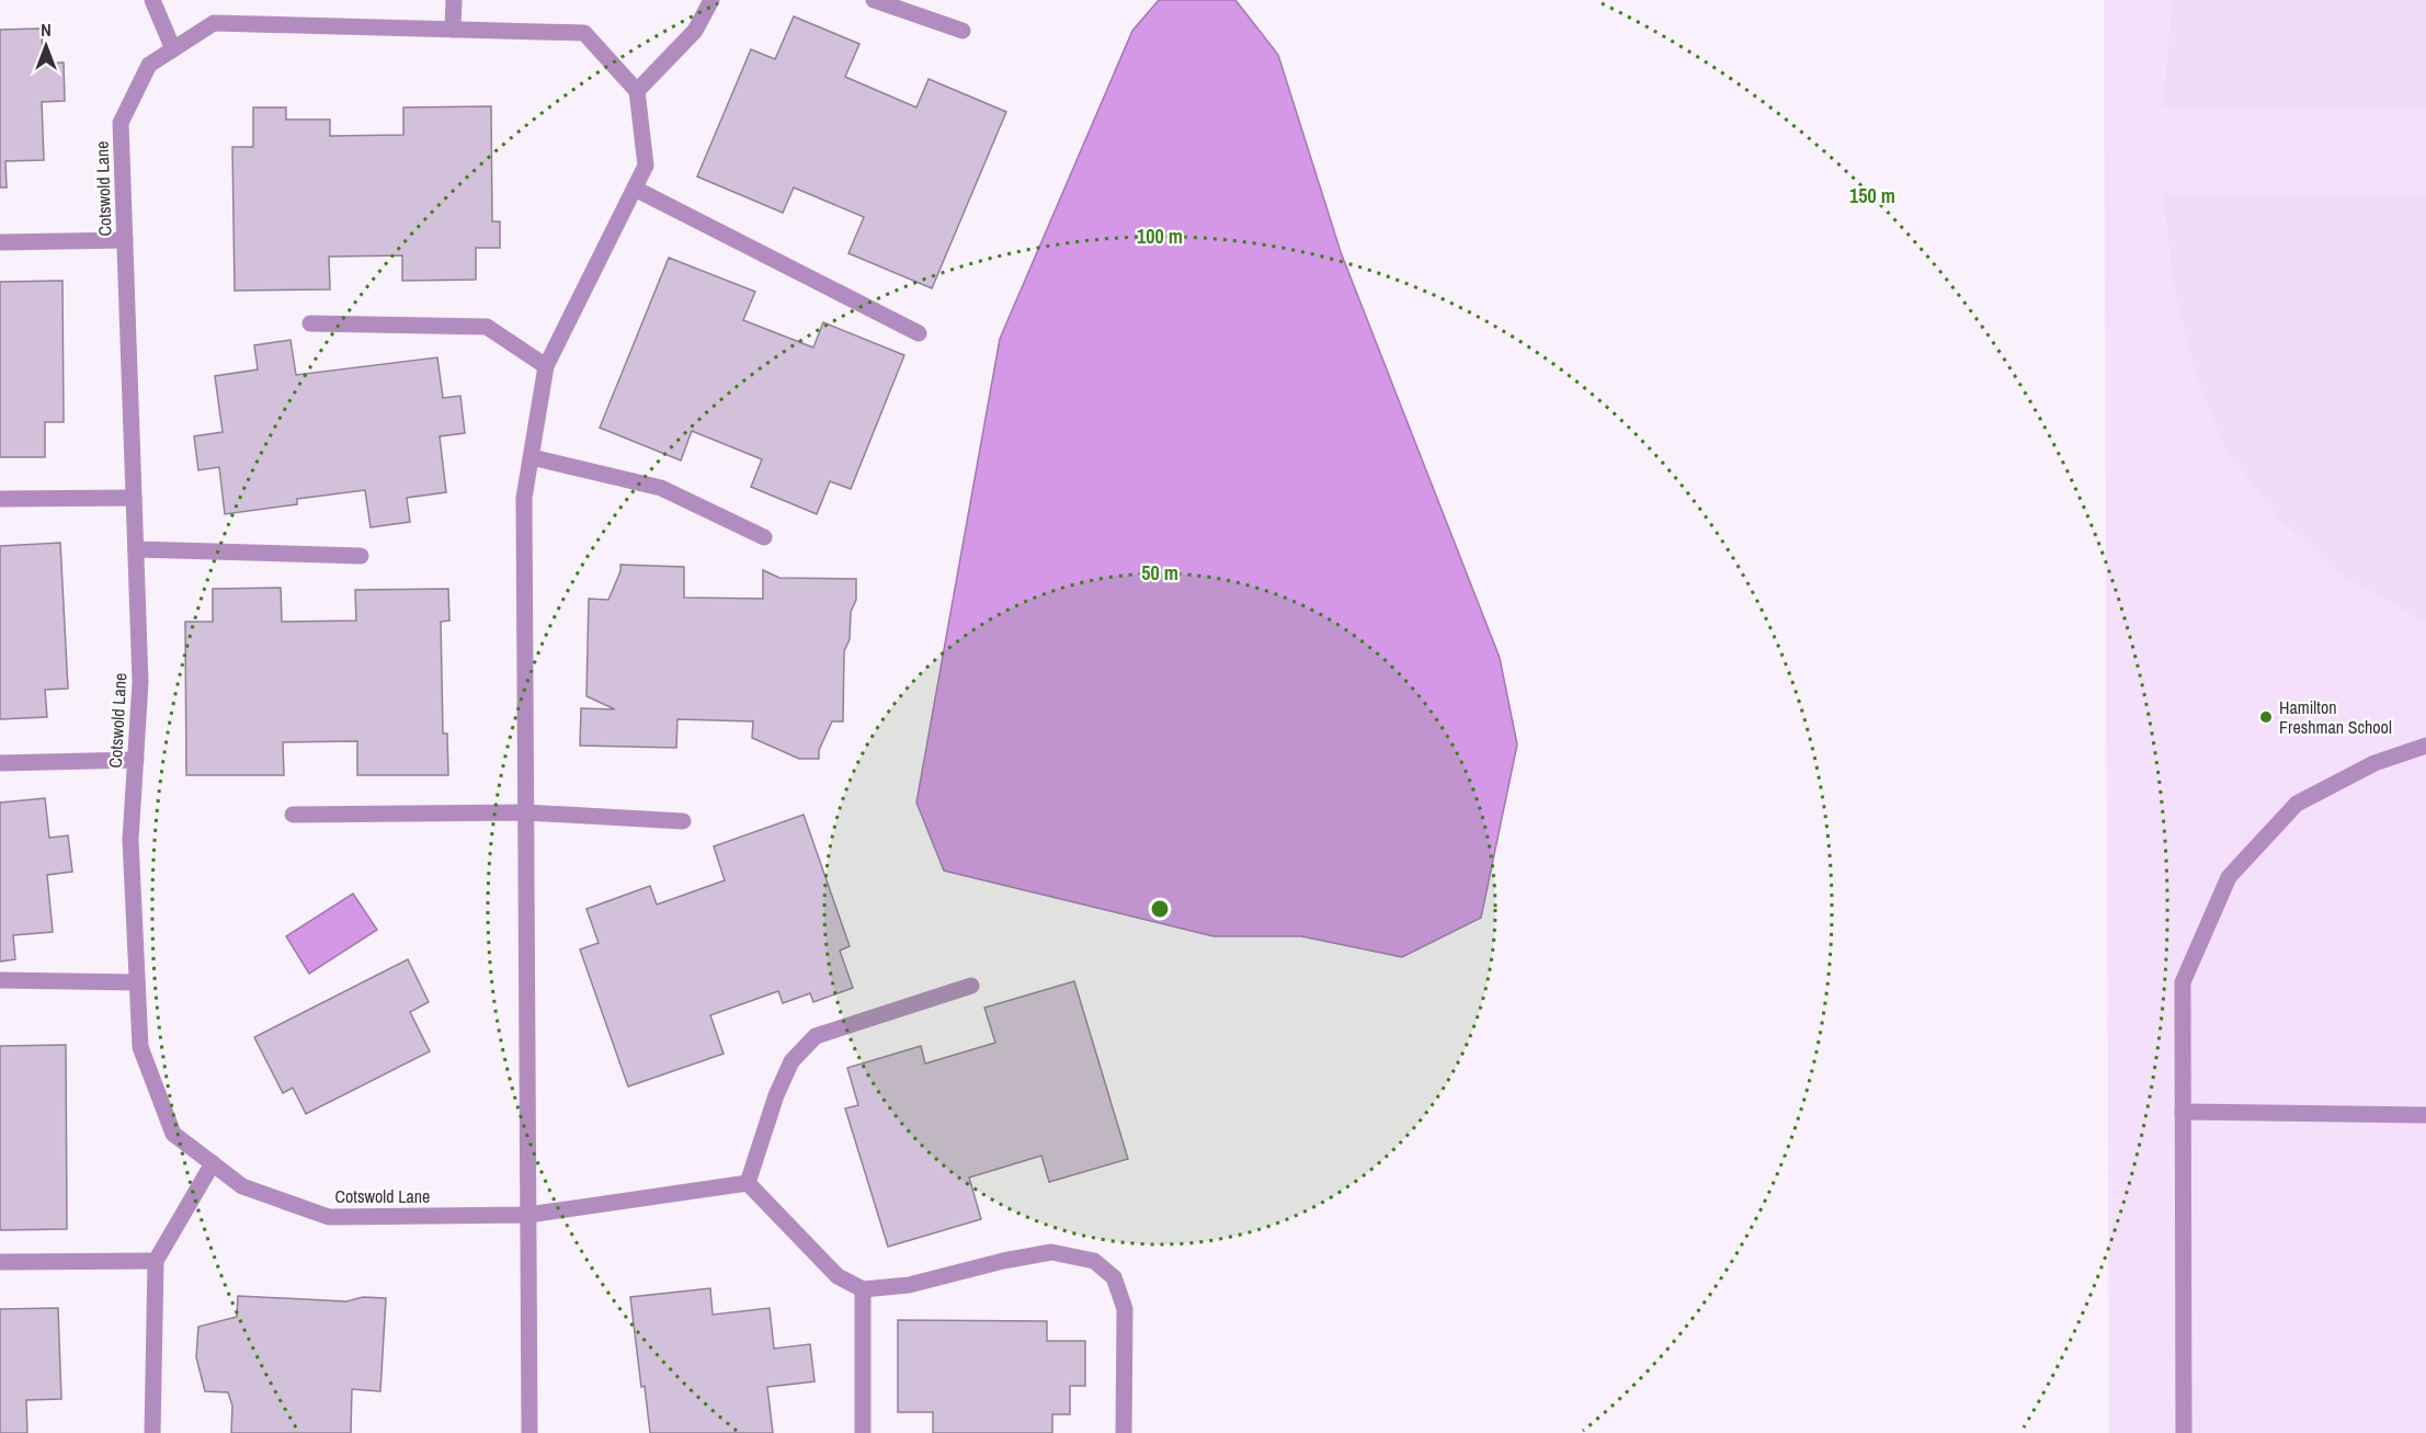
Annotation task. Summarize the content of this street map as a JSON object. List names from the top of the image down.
{
  "streets": {
    "street": ["Cotswold Lane"]
  },
  "places": ["Hamilton Freshman School"],
  "north": "top",
  "rings": ["150 m", "100 m", "50 m"]
}
